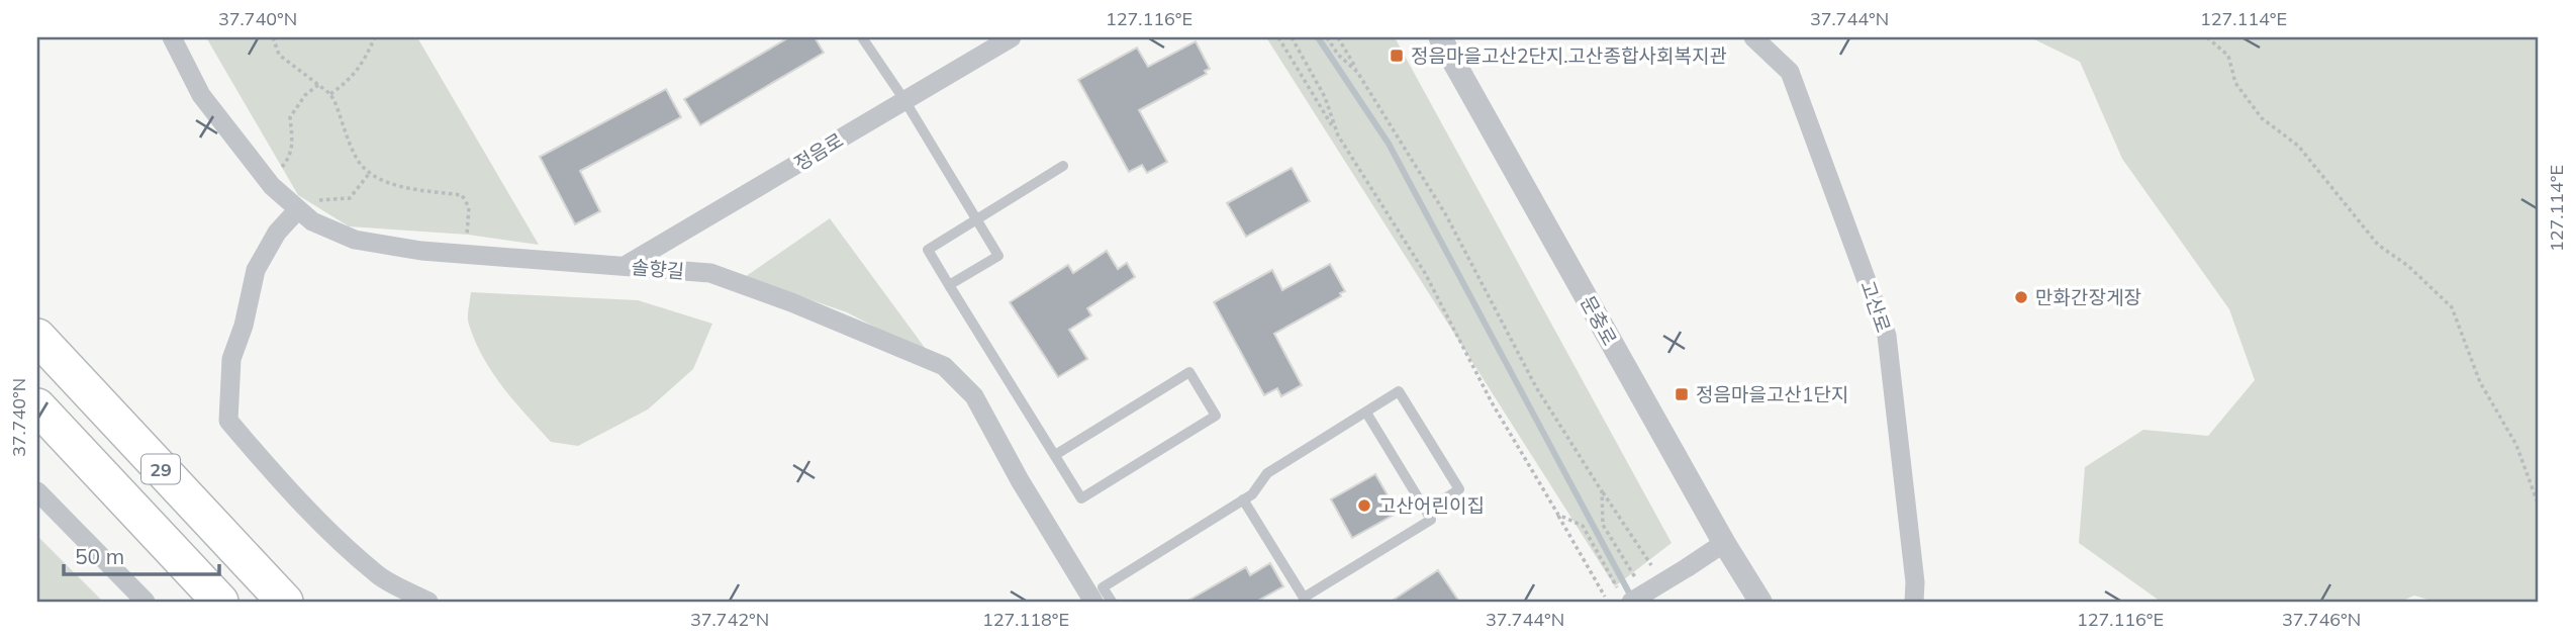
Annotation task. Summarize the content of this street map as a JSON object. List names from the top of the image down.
{
  "streets": {
    "highway": ["29"],
    "street": [
      "정음로",
      "솔향길",
      "고산로",
      "문충로"
    ]
  },
  "crossings": [
    ["정음로", "솔향길"]
  ],
  "places": {
    "transit": ["정음마을고산2단지.고산종합사회복지관", "정음마을고산1단지"],
    "other": ["만화간장게장", "고산어린이집"]
  },
  "scale_bar": "50 m",
  "coordinates": [
    "37.740°N",
    "127.116°E",
    "37.744°N",
    "127.114°E",
    "37.742°N",
    "127.118°E",
    "37.746°N"
  ]
}
